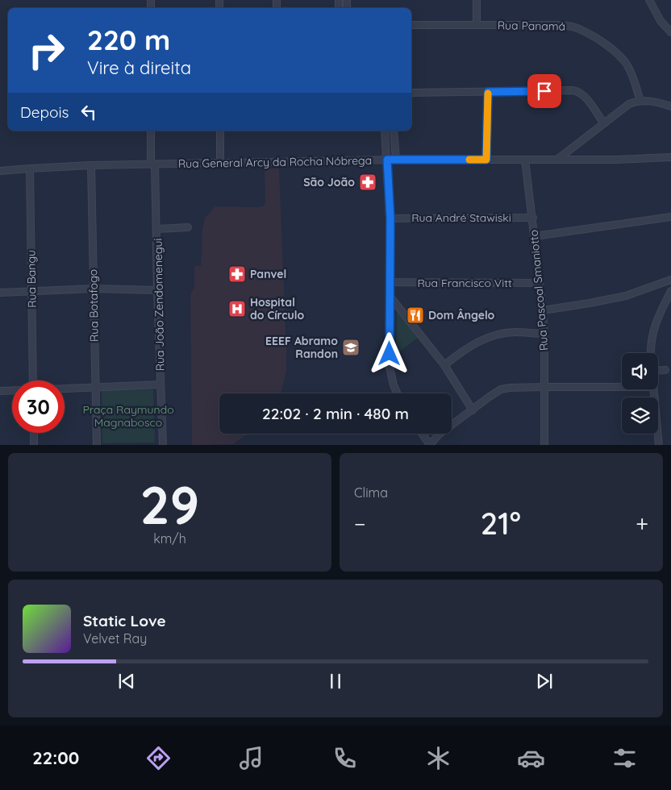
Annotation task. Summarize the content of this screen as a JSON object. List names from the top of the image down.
{
  "streets": {
    "street": [
      "Rua Panamá",
      "Rua General Arcy da Rocha Nóbrega",
      "Rua André Stawiski",
      "Rua Bangu",
      "Rua Francisco Vitt",
      "Rua Pascoal Smaniotto",
      "Rua João Zendomenegui",
      "Rua Botafogo"
    ]
  },
  "crossings": [
    ["Rua General Arcy da Rocha Nóbrega", "Rua Bangu"],
    ["Rua General Arcy da Rocha Nóbrega", "Rua Pascoal Smaniotto"],
    ["Rua General Arcy da Rocha Nóbrega", "Rua João Zendomenegui"],
    ["Rua General Arcy da Rocha Nóbrega", "Rua Botafogo"],
    ["Rua André Stawiski", "Rua Pascoal Smaniotto"],
    ["Rua Francisco Vitt", "Rua Pascoal Smaniotto"]
  ],
  "parks": ["Praça Raymundo Magnabosco"],
  "places": {
    "pharmacy": ["São João", "Panvel"],
    "hospital": ["Hospital do Círculo"],
    "restaurant": ["Dom Ângelo"],
    "school or university": ["EEEF Abramo Randon"]
  },
  "page": {
    "turn": ["220 m", "Vire à direita"],
    "then": "Depois",
    "limit": "30",
    "trip": "22:02 · 2 min · 480 m",
    "tile": [
      ["29", "km/h"],
      "Clima"
    ],
    "heat": ["−", "21°", "+"],
    "song": ["Static Love", "Velvet Ray"],
    "tabs": "22:00"
  }
}
